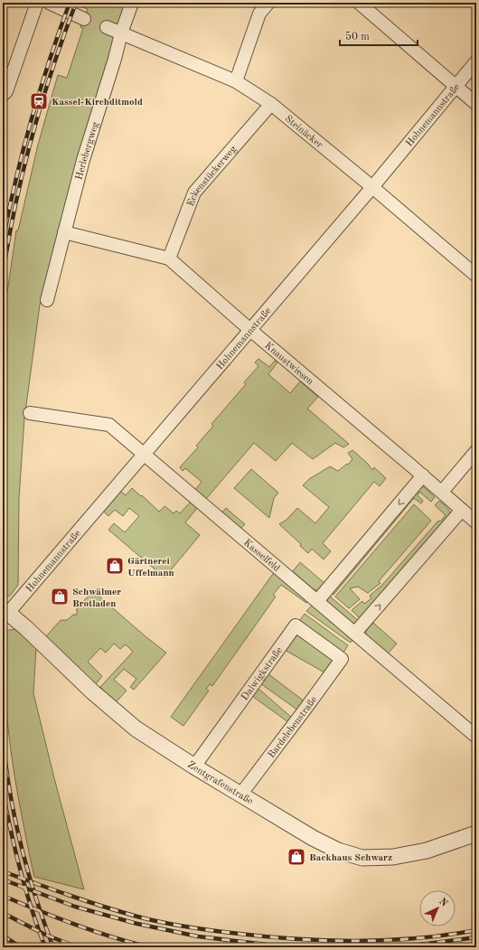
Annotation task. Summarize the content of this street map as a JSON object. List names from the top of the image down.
{
  "streets": {
    "street": [
      "Hohnemannstraße",
      "Steinäcker",
      "Herlebergweg",
      "Eckenstückerweg",
      "Knaustwiesen",
      "Kasselfeld",
      "Dalwigkstraße",
      "Bardelebenstraße",
      "Zentgrafenstraße"
    ]
  },
  "crossings": [
    ["Hohnemannstraße", "Steinäcker"],
    ["Hohnemannstraße", "Knaustwiesen"],
    ["Hohnemannstraße", "Kasselfeld"],
    ["Hohnemannstraße", "Zentgrafenstraße"],
    ["Steinäcker", "Herlebergweg"],
    ["Steinäcker", "Eckenstückerweg"],
    ["Herlebergweg", "Knaustwiesen"],
    ["Eckenstückerweg", "Knaustwiesen"],
    ["Dalwigkstraße", "Bardelebenstraße"],
    ["Dalwigkstraße", "Zentgrafenstraße"],
    ["Bardelebenstraße", "Zentgrafenstraße"]
  ],
  "places": {
    "station": ["Kassel-Kirchditmold"],
    "shop": ["Gärtnerei Uffelmann", "Schwälmer Brotladen", "Backhaus Schwarz"]
  },
  "scale_bar": "50 m",
  "north": "top right"
}
